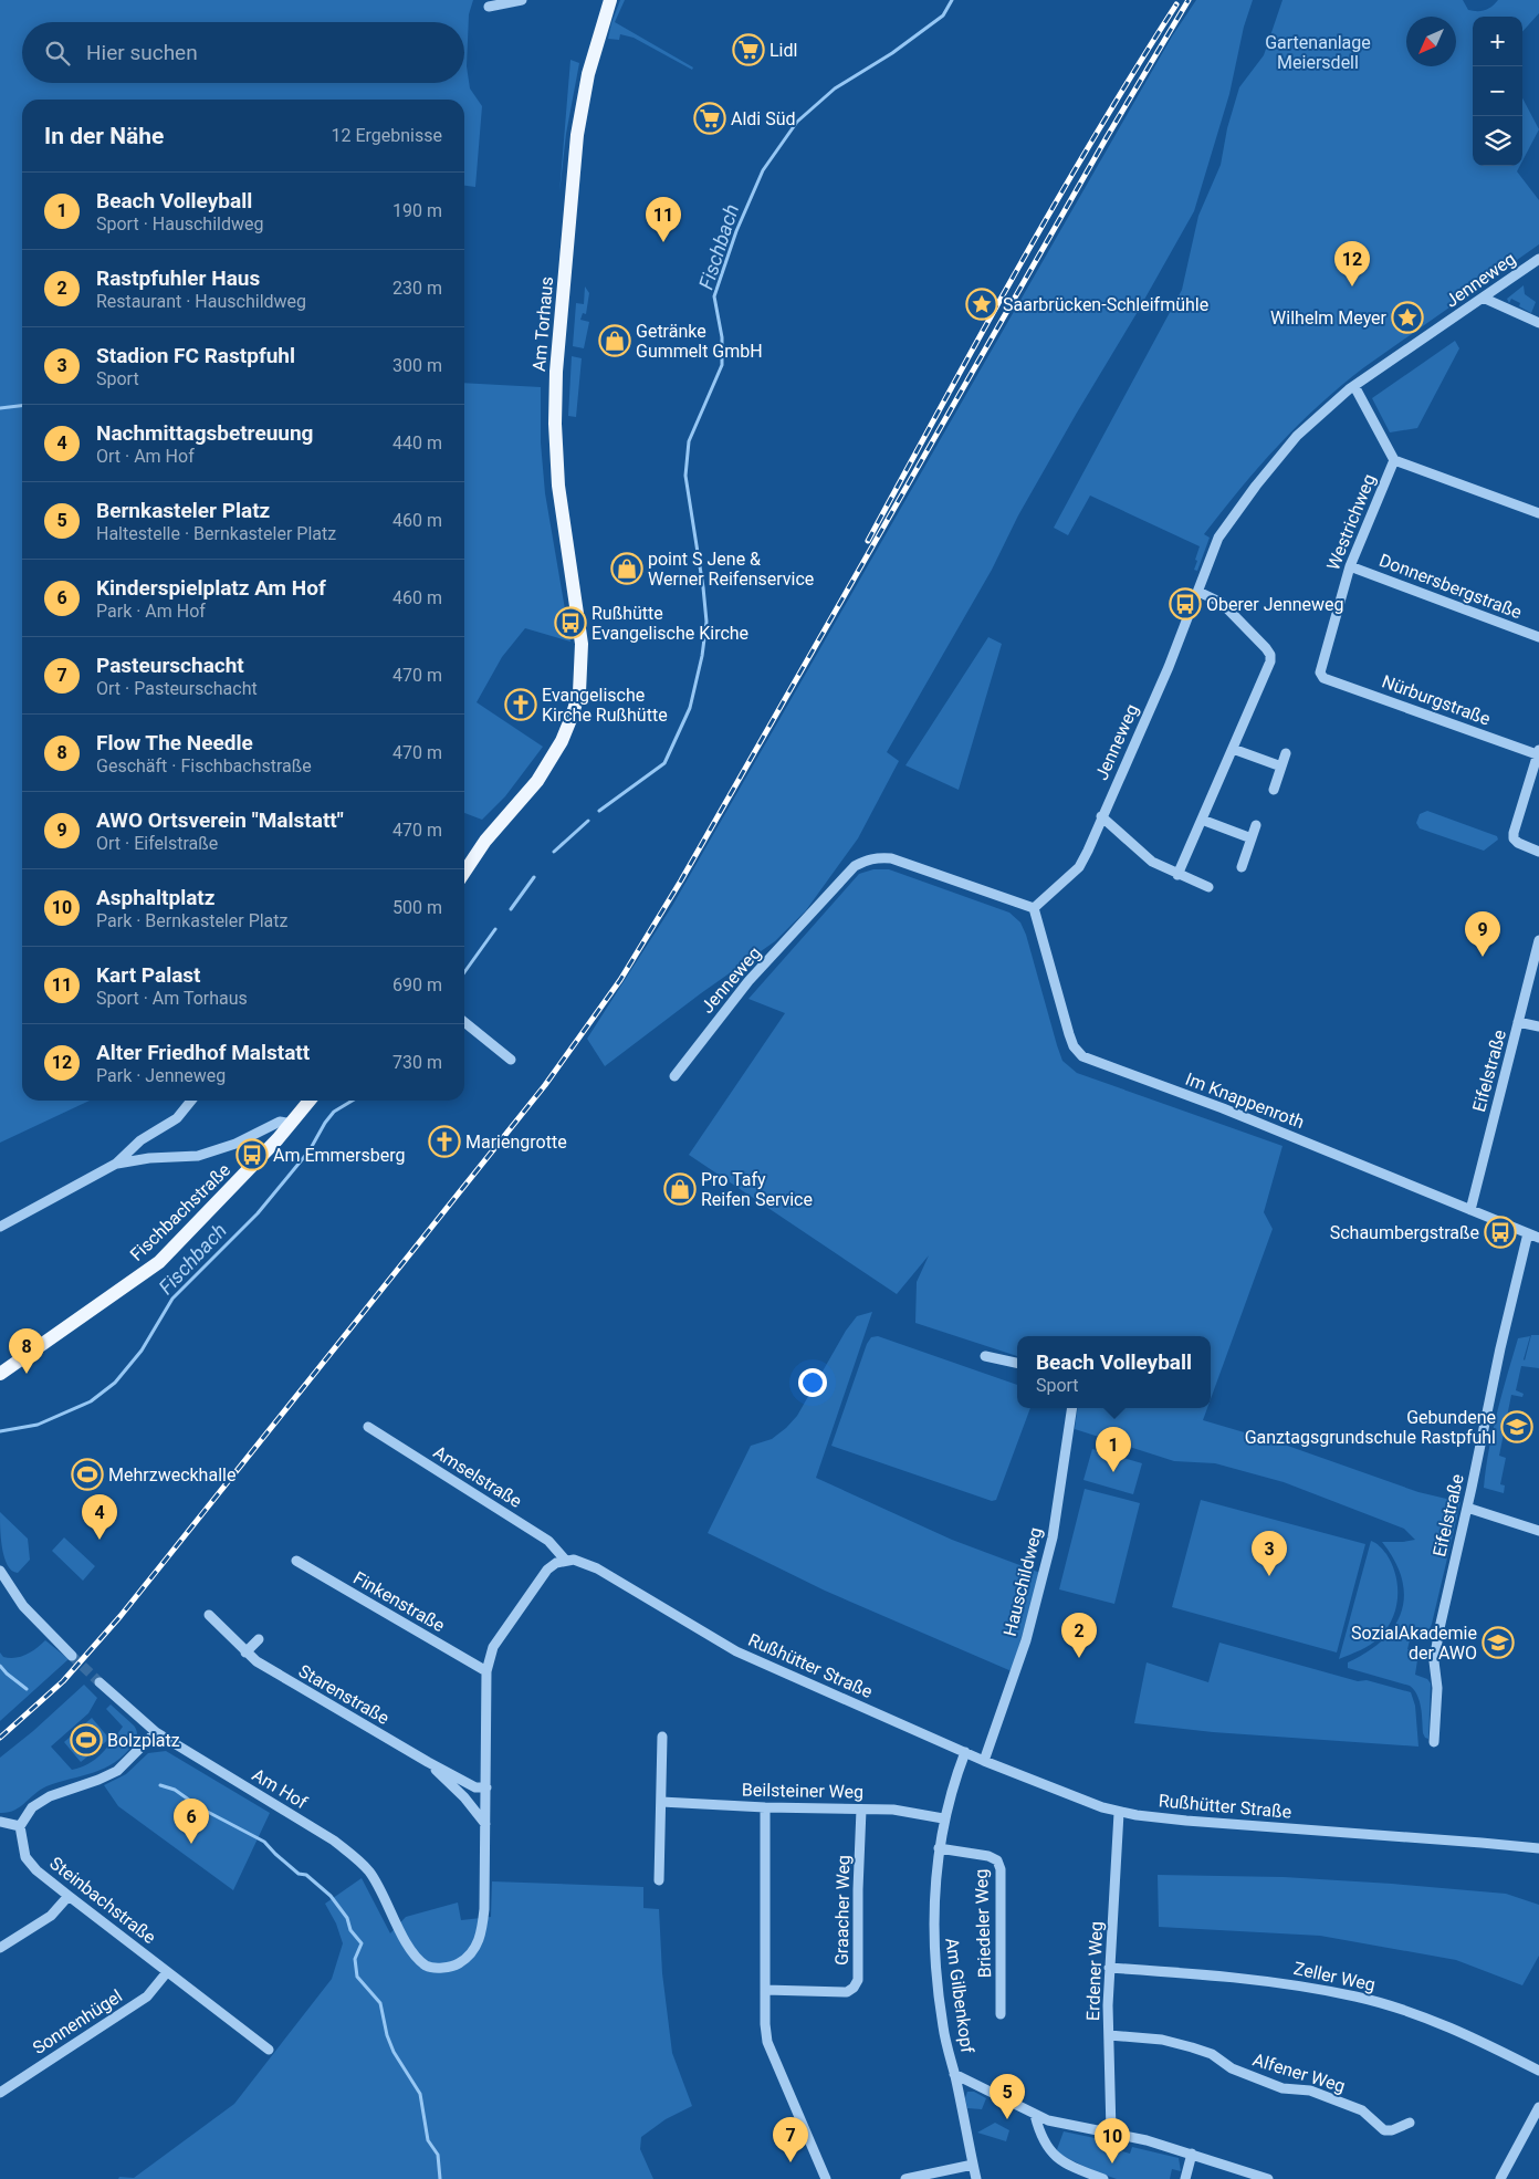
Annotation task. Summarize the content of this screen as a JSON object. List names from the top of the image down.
{
  "streets": {
    "main road": ["Am Torhaus", "Fischbachstraße"],
    "street": [
      "Jenneweg",
      "Westrichweg",
      "Donnersbergstraße",
      "Nürburgstraße",
      "Eifelstraße",
      "Im Knappenroth",
      "Amselstraße",
      "Hauschildweg",
      "Finkenstraße",
      "Rußhütter Straße",
      "Starenstraße",
      "Am Hof",
      "Beilsteiner Weg",
      "Steinbachstraße",
      "Graacher Weg",
      "Briedeler Weg",
      "Erdener Weg",
      "Zeller Weg",
      "Am Gilbenkopf",
      "Sonnenhügel",
      "Alfener Weg"
    ]
  },
  "crossings": [
    ["Jenneweg", "Westrichweg"],
    ["Jenneweg", "Im Knappenroth"],
    ["Westrichweg", "Donnersbergstraße"],
    ["Westrichweg", "Nürburgstraße"],
    ["Eifelstraße", "Im Knappenroth"],
    ["Amselstraße", "Rußhütter Straße"],
    ["Hauschildweg", "Rußhütter Straße"],
    ["Rußhütter Straße", "Erdener Weg"],
    ["Rußhütter Straße", "Am Gilbenkopf"],
    ["Starenstraße", "Am Hof"],
    ["Beilsteiner Weg", "Graacher Weg"],
    ["Beilsteiner Weg", "Am Gilbenkopf"],
    ["Steinbachstraße", "Sonnenhügel"],
    ["Briedeler Weg", "Am Gilbenkopf"],
    ["Erdener Weg", "Zeller Weg"],
    ["Erdener Weg", "Alfener Weg"]
  ],
  "water": ["Fischbach"],
  "parks": ["Gartenanlage Meiersdell"],
  "places": {
    "supermarket": ["Lidl", "Aldi Süd"],
    "place": ["Saarbrücken-Schleifmühle", "Wilhelm Meyer"],
    "shop": ["Getränke Gummelt GmbH", "point S Jene & Werner Reifenservice", "Pro Tafy Reifen Service"],
    "bus stop": [
      "Oberer Jenneweg",
      "Rußhütte Evangelische Kirche",
      "Am Emmersberg",
      "Schaumbergstraße"
    ],
    "church": ["Evangelische Kirche Rußhütte", "Mariengrotte"],
    "school or university": ["Gebundene Ganztagsgrundschule Rastpfuhl", "SozialAkademie der AWO"],
    "sports": ["Mehrzweckhalle", "Bolzplatz"]
  },
  "north": "bottom left",
  "page": {
    "map_buttons": ["+", "−"],
    "search": "Hier suchen",
    "heading": ["In der Nähe", "12 Ergebnisse"],
    "list": [
      {
        "mark": "1",
        "name": "Beach Volleyball",
        "note": "Sport · Hauschildweg",
        "value": "190 m"
      },
      {
        "mark": "2",
        "name": "Rastpfuhler Haus",
        "note": "Restaurant · Hauschildweg",
        "value": "230 m"
      },
      {
        "mark": "3",
        "name": "Stadion FC Rastpfuhl",
        "note": "Sport",
        "value": "300 m"
      },
      {
        "mark": "4",
        "name": "Nachmittagsbetreuung",
        "note": "Ort · Am Hof",
        "value": "440 m"
      },
      {
        "mark": "5",
        "name": "Bernkasteler Platz",
        "note": "Haltestelle · Bernkasteler Platz",
        "value": "460 m"
      },
      {
        "mark": "6",
        "name": "Kinderspielplatz Am Hof",
        "note": "Park · Am Hof",
        "value": "460 m"
      },
      {
        "mark": "7",
        "name": "Pasteurschacht",
        "note": "Ort · Pasteurschacht",
        "value": "470 m"
      },
      {
        "mark": "8",
        "name": "Flow The Needle",
        "note": "Geschäft · Fischbachstraße",
        "value": "470 m"
      },
      {
        "mark": "9",
        "name": "AWO Ortsverein \"Malstatt\"",
        "note": "Ort · Eifelstraße",
        "value": "470 m"
      },
      {
        "mark": "10",
        "name": "Asphaltplatz",
        "note": "Park · Bernkasteler Platz",
        "value": "500 m"
      },
      {
        "mark": "11",
        "name": "Kart Palast",
        "note": "Sport · Am Torhaus",
        "value": "690 m"
      },
      {
        "mark": "12",
        "name": "Alter Friedhof Malstatt",
        "note": "Park · Jenneweg",
        "value": "730 m"
      }
    ],
    "pins": [
      "11",
      "12",
      "9",
      "8",
      "1",
      "4",
      "3",
      "2",
      "6",
      "5",
      "7",
      "10"
    ],
    "popup": ["Beach Volleyball", "Sport"]
  }
}
